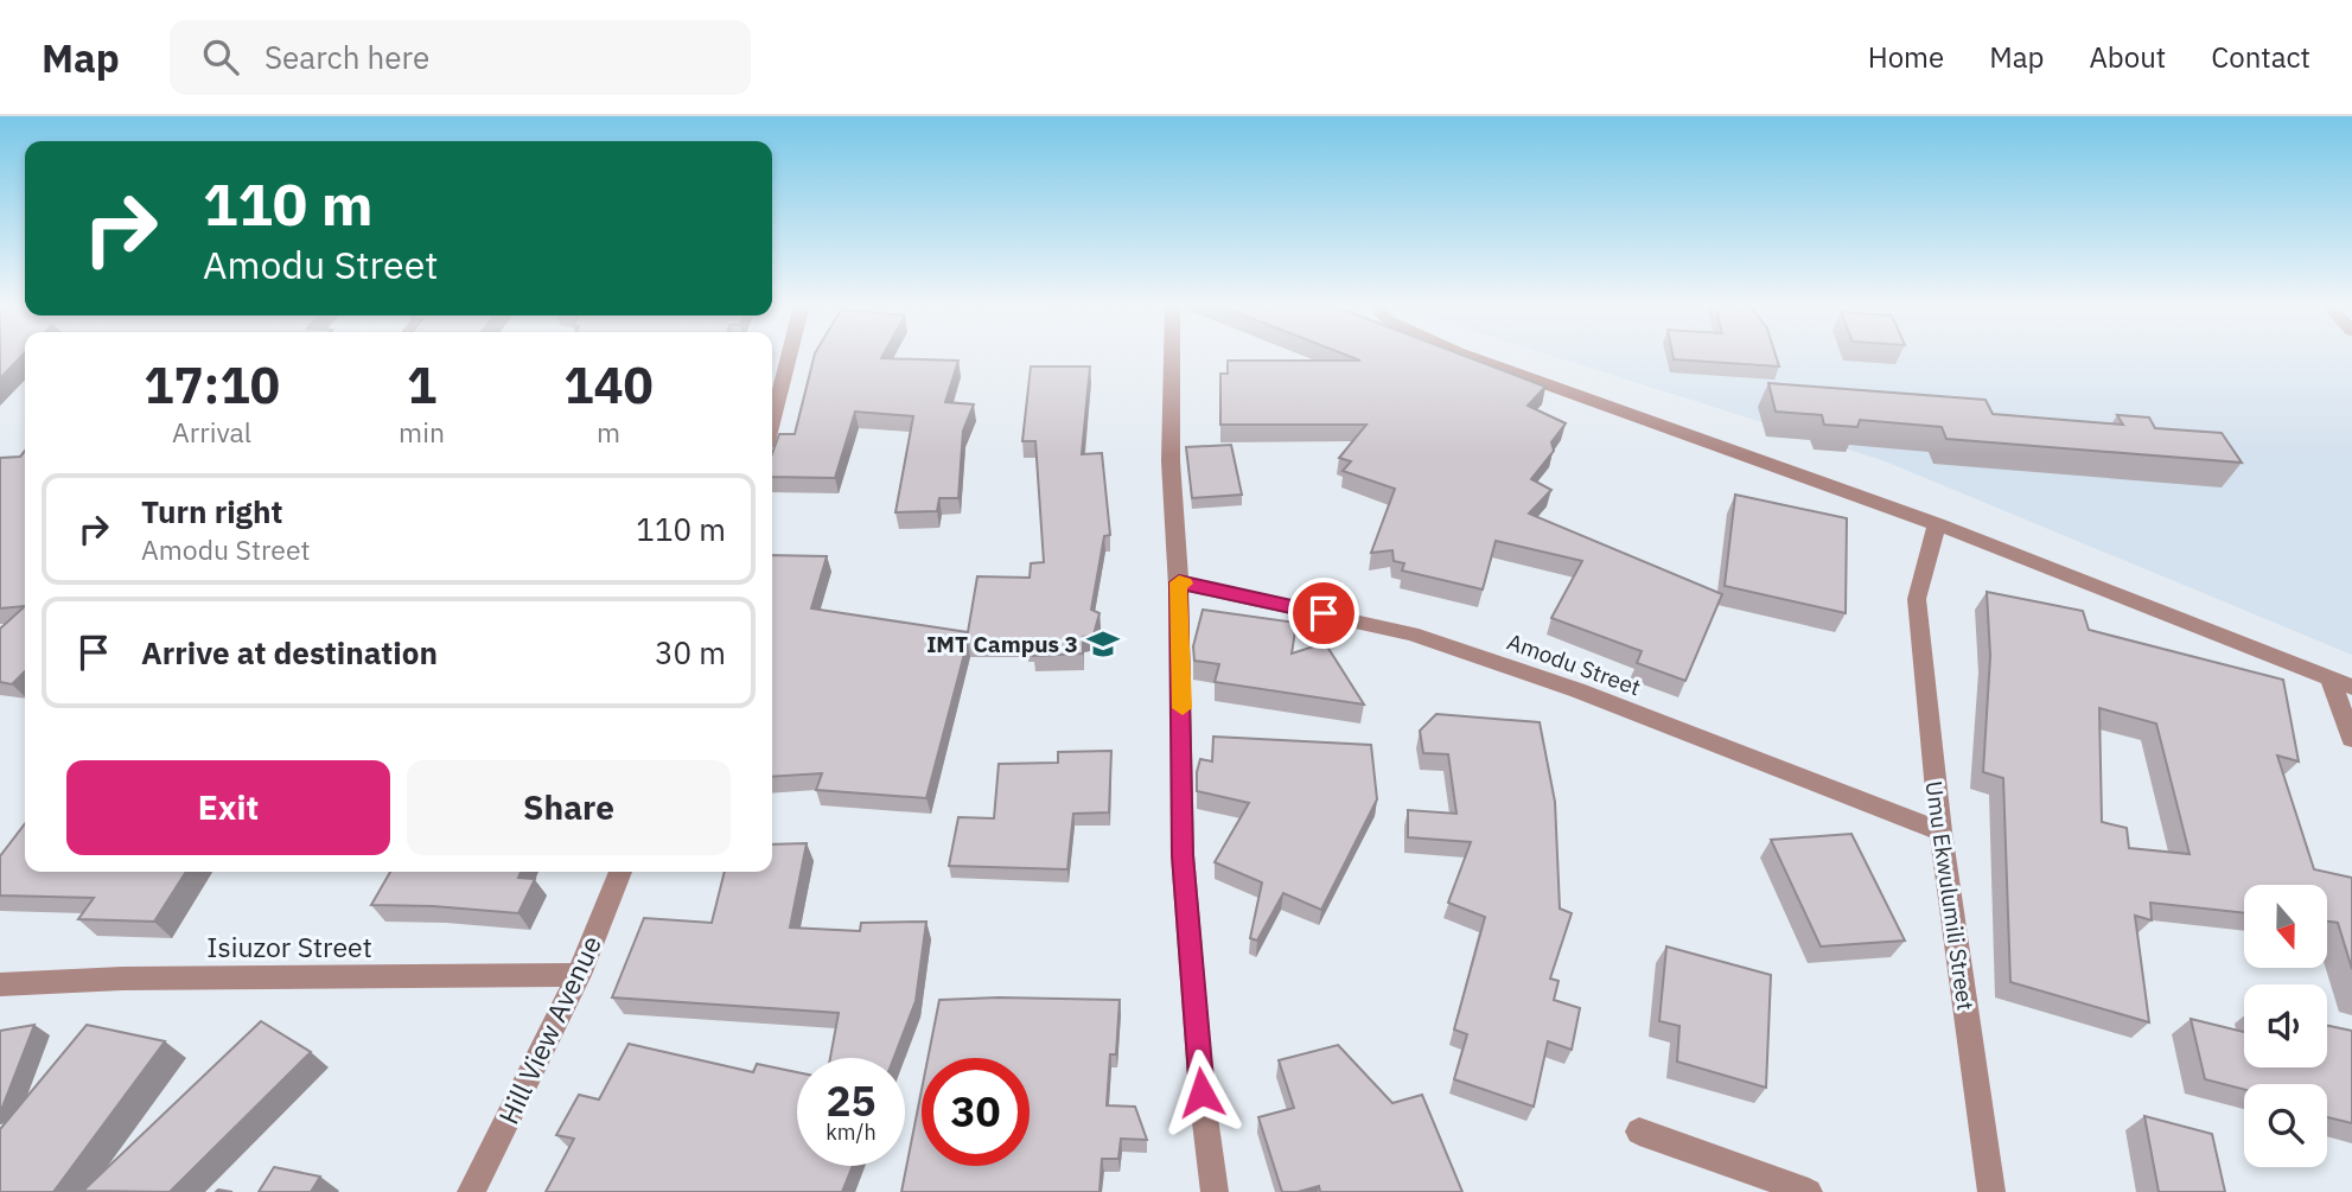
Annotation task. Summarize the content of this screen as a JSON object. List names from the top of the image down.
{
  "streets": {
    "street": [
      "Amodu Street",
      "Umu Ekwulumili Street",
      "Isiuzor Street",
      "Hill View Avenue"
    ]
  },
  "crossings": [
    ["Amodu Street", "Umu Ekwulumili Street"],
    ["Isiuzor Street", "Hill View Avenue"]
  ],
  "places": {
    "school or university": ["IMT Campus 3"]
  },
  "north": "bottom",
  "page": {
    "header": "Map",
    "search": "Search here",
    "nav": [
      "Home",
      "Map",
      "About",
      "Contact"
    ],
    "turn": ["110 m", "Amodu Street"],
    "eta": [
      "17:10",
      "Arrival",
      "1",
      "min",
      "140",
      "m"
    ],
    "list": [
      {
        "name": "Turn right",
        "note": "Amodu Street",
        "value": "110 m"
      },
      {
        "name": "Arrive at destination",
        "value": "30 m"
      }
    ],
    "buttons": ["Exit", "Share"],
    "speed": "25 km/h",
    "limit": "30"
  }
}
